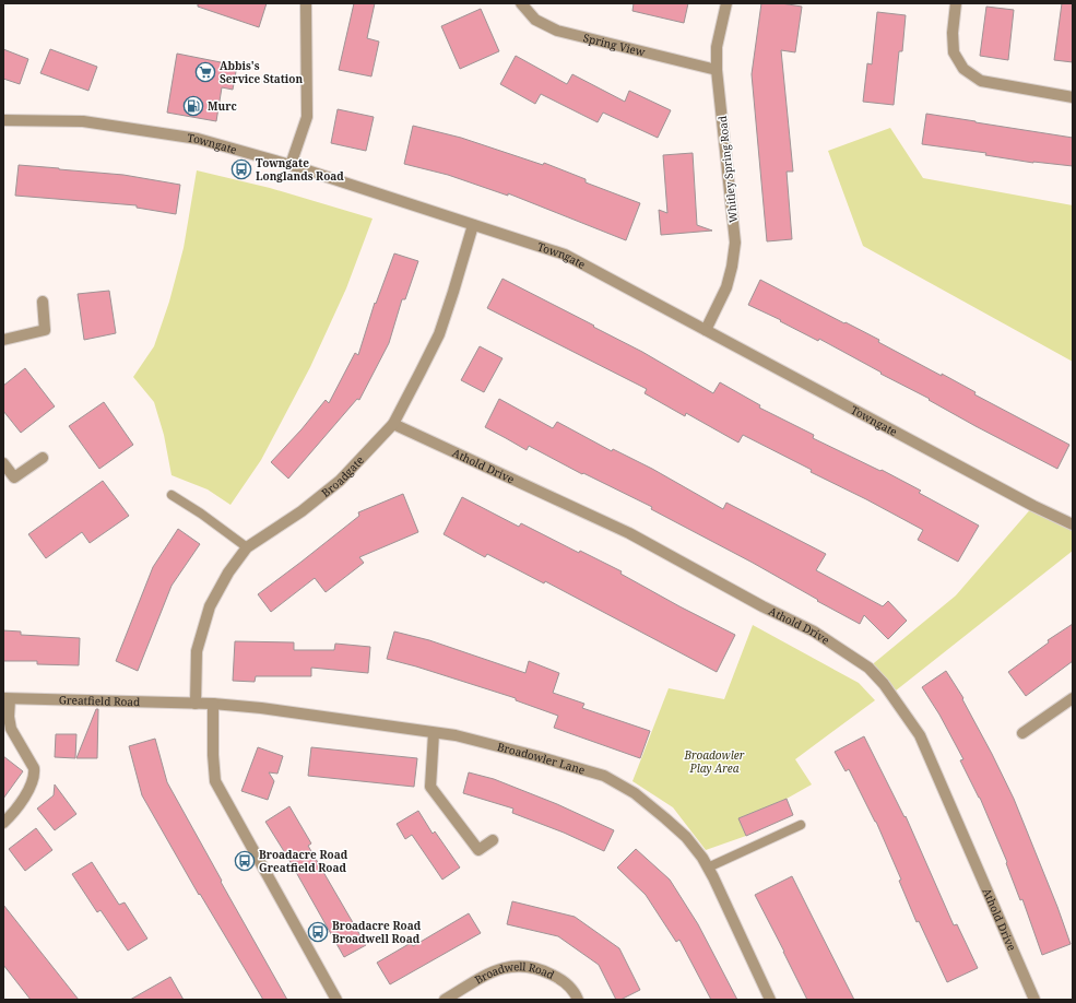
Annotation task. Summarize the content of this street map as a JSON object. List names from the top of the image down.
{
  "streets": {
    "street": [
      "Spring View",
      "Towngate",
      "Whitley Spring Road",
      "Athold Drive",
      "Broadgate",
      "Greatfield Road",
      "Broadowler Lane",
      "Broadwell Road"
    ]
  },
  "crossings": [
    ["Spring View", "Whitley Spring Road"],
    ["Towngate", "Whitley Spring Road"],
    ["Towngate", "Broadgate"],
    ["Athold Drive", "Broadgate"],
    ["Broadgate", "Greatfield Road"],
    ["Broadgate", "Broadowler Lane"],
    ["Greatfield Road", "Broadowler Lane"]
  ],
  "parks": ["Broadowler Play Area"],
  "places": {
    "supermarket": ["Abbis's Service Station"],
    "fuel station": ["Murc"],
    "bus stop": ["Towngate Longlands Road", "Broadacre Road Greatfield Road", "Broadacre Road Broadwell Road"]
  }
}
